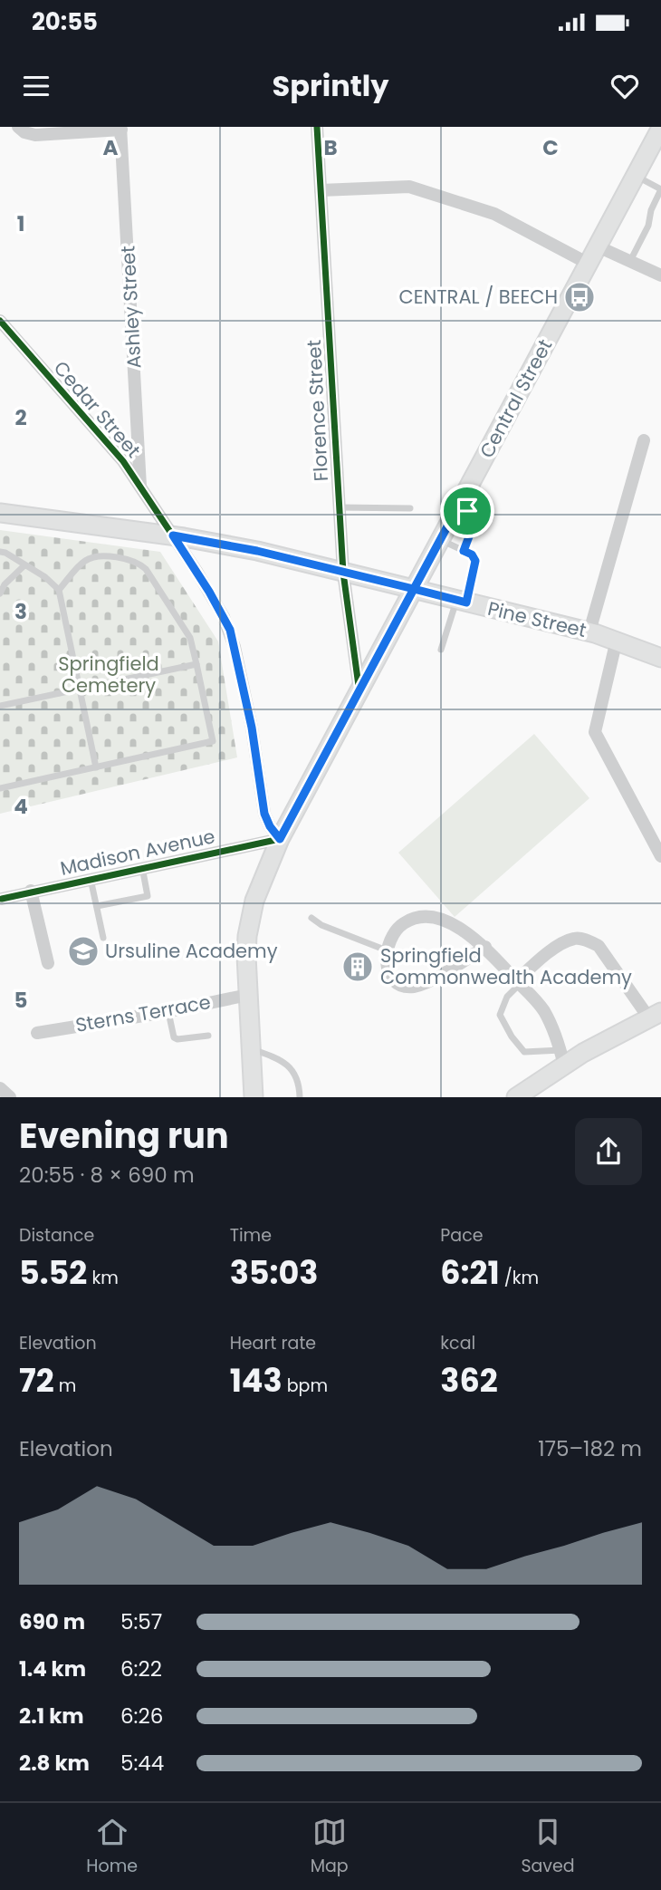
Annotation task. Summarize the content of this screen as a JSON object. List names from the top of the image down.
{
  "streets": {
    "main road": ["Central Street", "Pine Street"],
    "street": [
      "Ashley Street",
      "Cedar Street",
      "Florence Street",
      "Madison Avenue",
      "Sterns Terrace"
    ]
  },
  "crossings": [
    ["Ashley Street", "Cedar Street"],
    ["Central Street", "Cedar Street"],
    ["Central Street", "Florence Street"],
    ["Central Street", "Pine Street"],
    ["Central Street", "Madison Avenue"],
    ["Central Street", "Sterns Terrace"],
    ["Cedar Street", "Pine Street"],
    ["Cedar Street", "Madison Avenue"],
    ["Florence Street", "Pine Street"]
  ],
  "parks": ["Springfield Cemetery"],
  "places": {
    "bus stop": ["CENTRAL / BEECH"],
    "school or university": ["Ursuline Academy"],
    "building": ["Springfield Commonwealth Academy"]
  },
  "page": {
    "status": "20:55",
    "header": "Sprintly",
    "heading": ["Evening run", "20:55 · 8 × 690 m"],
    "stats": [
      ["Distance", "5.52 km"],
      ["Time", "35:03"],
      ["Pace", "6:21 /km"],
      ["Elevation", "72 m"],
      ["Heart rate", "143 bpm"],
      ["kcal", "362"]
    ],
    "chart": ["Elevation", "175–182 m"],
    "list": [
      {
        "name": "690 m",
        "note": "5:57"
      },
      {
        "name": "1.4 km",
        "note": "6:22"
      },
      {
        "name": "2.1 km",
        "note": "6:26"
      },
      {
        "name": "2.8 km",
        "note": "5:44"
      }
    ],
    "tabs": ["Home", "Map", "Saved"]
  },
  "grid": {
    "columns": ["A", "B", "C"],
    "rows": [
      "1",
      "2",
      "3",
      "4",
      "5"
    ]
  }
}
